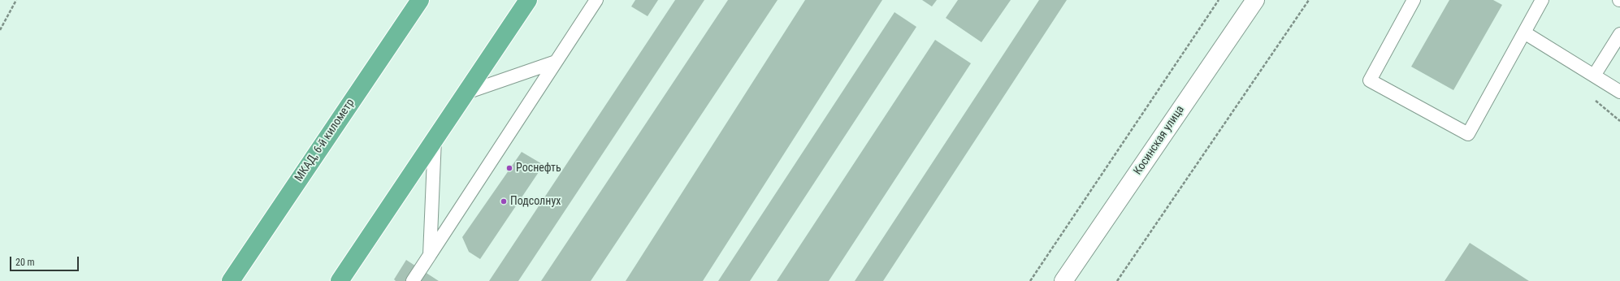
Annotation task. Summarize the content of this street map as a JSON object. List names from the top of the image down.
{
  "streets": {
    "highway": ["МКАД, 6-й километр"],
    "street": ["Косинская улица"]
  },
  "places": ["Роснефть", "Подсолнух"],
  "scale_bar": "20 m"
}
